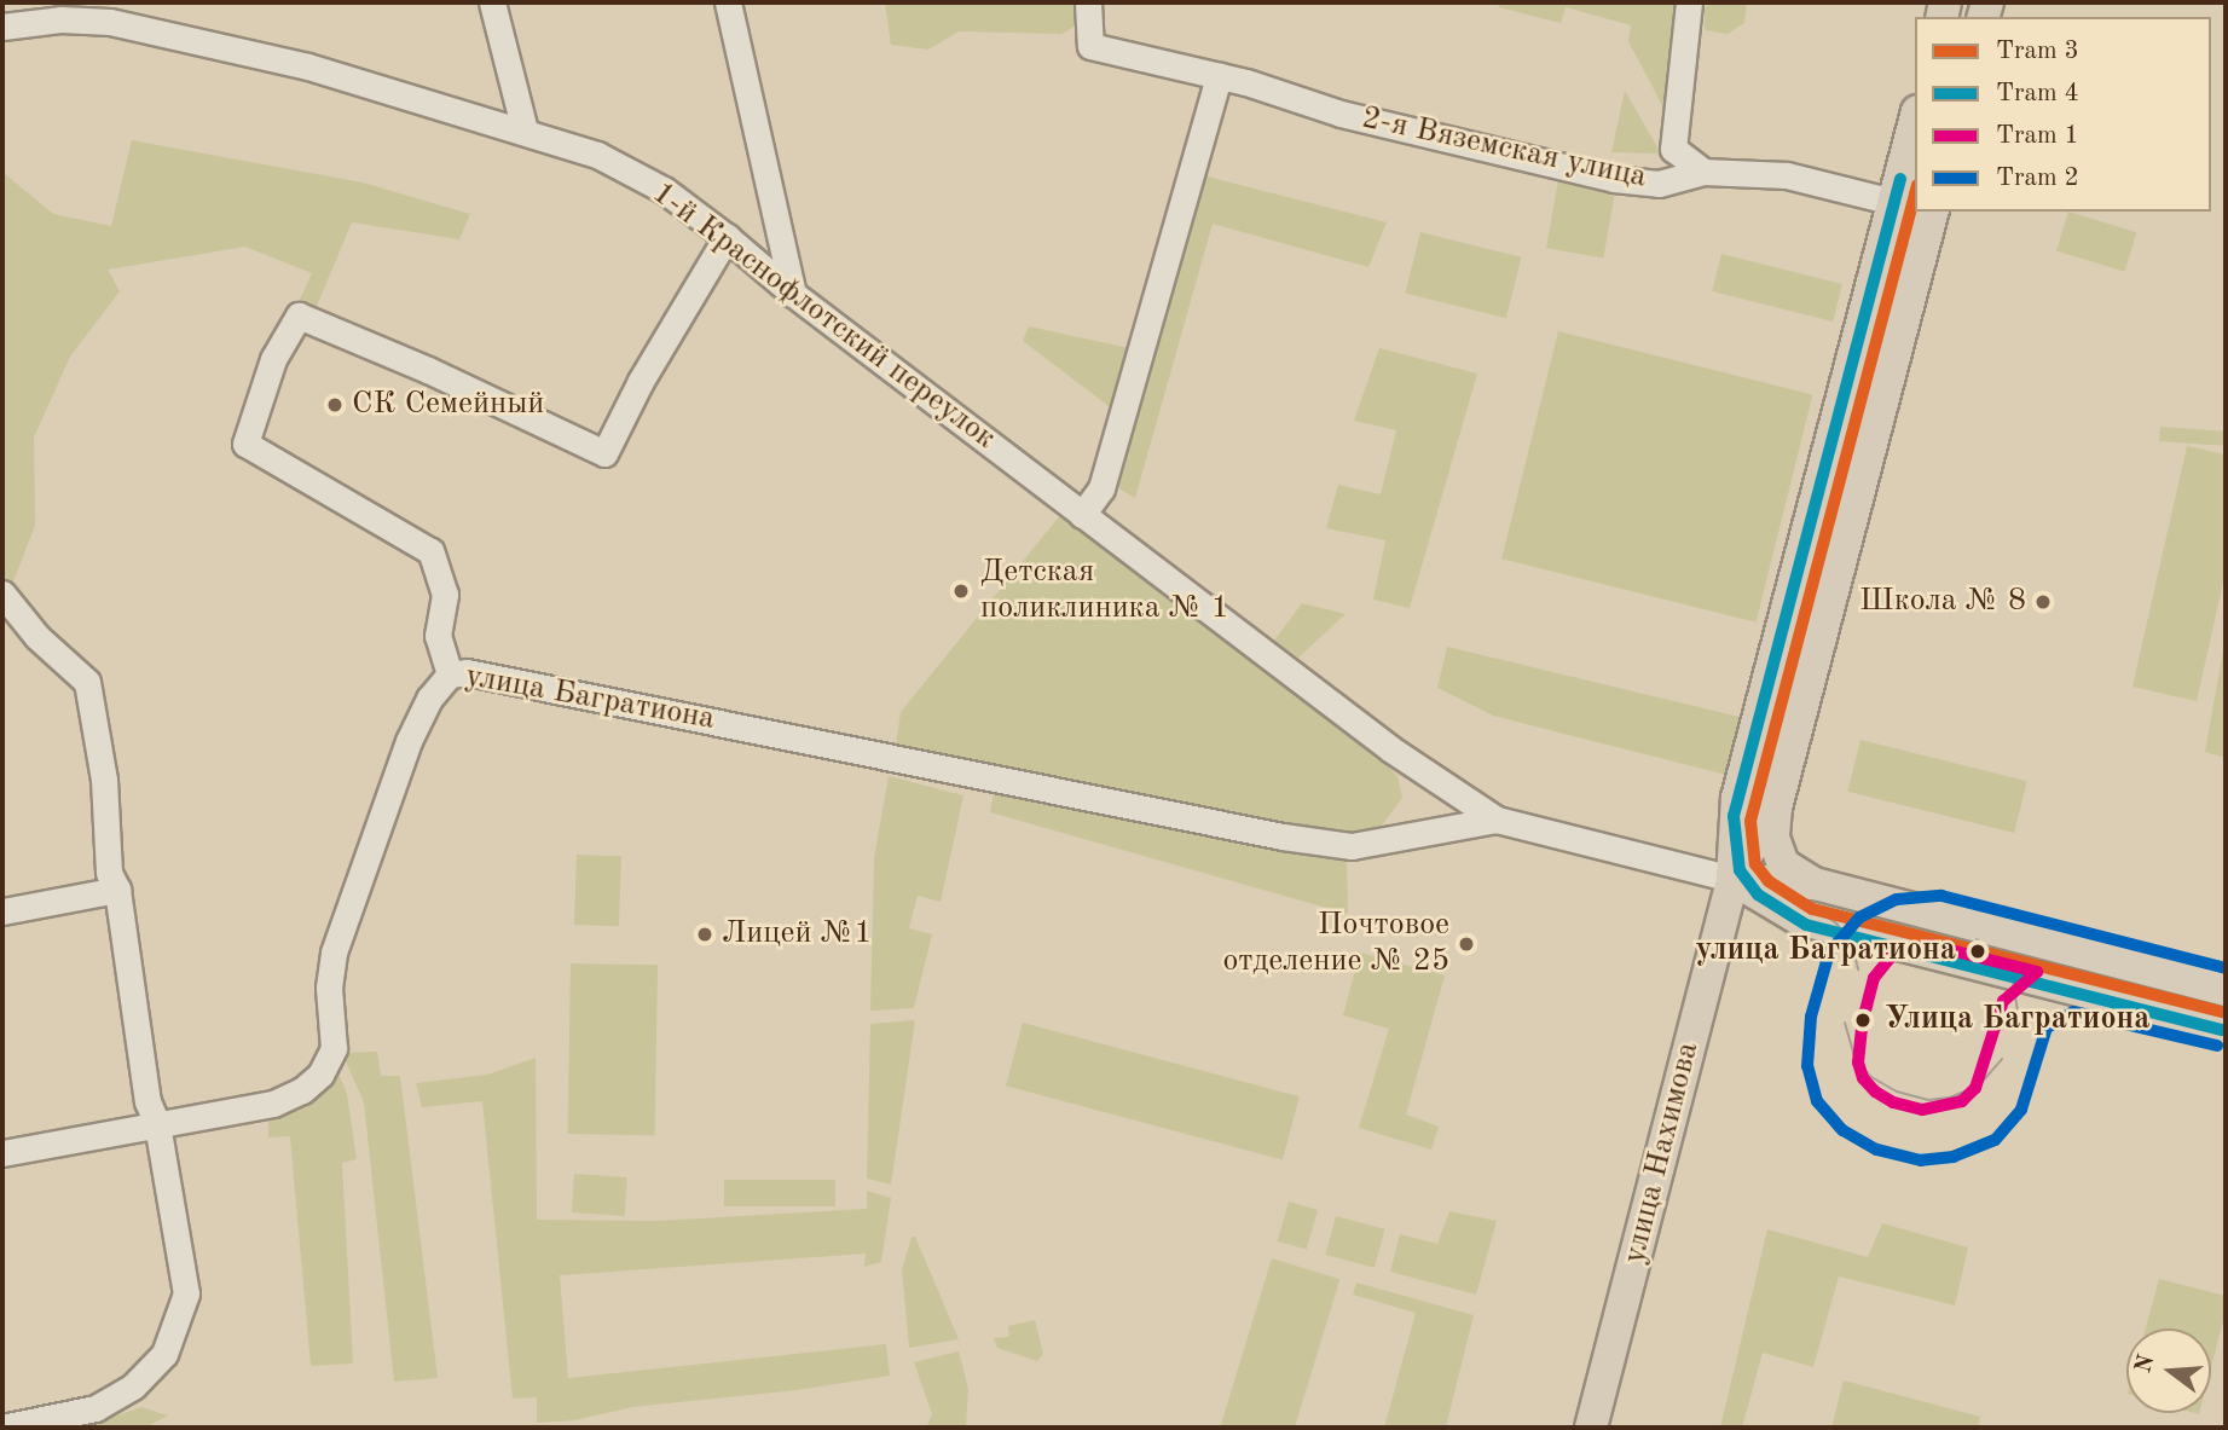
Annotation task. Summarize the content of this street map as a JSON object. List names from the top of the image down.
{
  "streets": {
    "main road": ["улица Багратиона", "улица Нахимова"],
    "street": ["2-я Вяземская улица", "1-й Краснофлотский переулок"]
  },
  "crossings": [
    ["1-й Краснофлотский переулок", "улица Багратиона"],
    ["улица Багратиона", "улица Нахимова"]
  ],
  "places": [
    "СК Семейный",
    "Детская поликлиника № 1",
    "Школа № 8",
    "Лицей №1",
    "Почтовое отделение № 25",
    "улица Багратиона",
    "Улица Багратиона"
  ],
  "lines": [
    "tram line 4",
    "tram line 3",
    "tram line 2",
    "tram line 1"
  ],
  "legend": [
    "Tram 3",
    "Tram 4",
    "Tram 1",
    "Tram 2"
  ],
  "north": "left"
}
